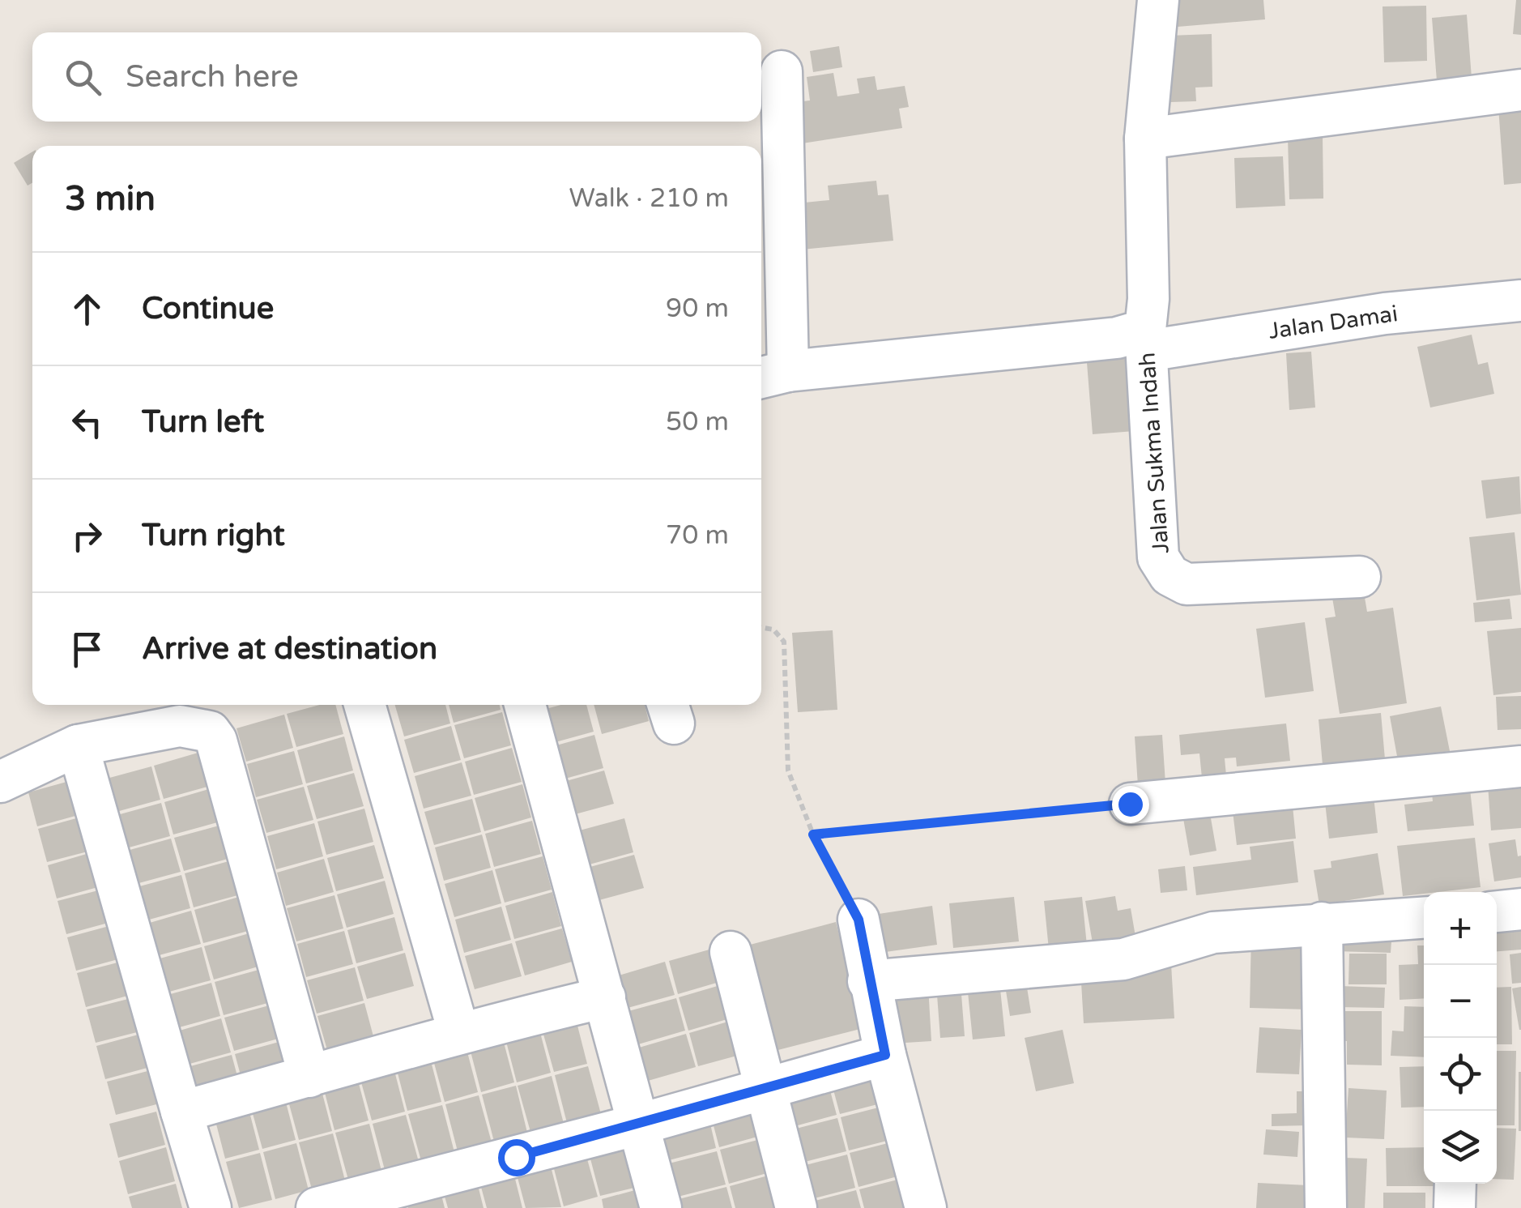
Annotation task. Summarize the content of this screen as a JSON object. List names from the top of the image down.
{
  "streets": {
    "street": ["Jalan Damai", "Jalan Sukma Indah"]
  },
  "crossings": [
    ["Jalan Damai", "Jalan Sukma Indah"]
  ],
  "page": {
    "search": "Search here",
    "heading": ["3 min", "Walk · 210 m"],
    "list": [
      ["Continue", "90 m"],
      ["Turn left", "50 m"],
      ["Turn right", "70 m"],
      "Arrive at destination"
    ],
    "map_buttons": ["+", "−"]
  }
}
